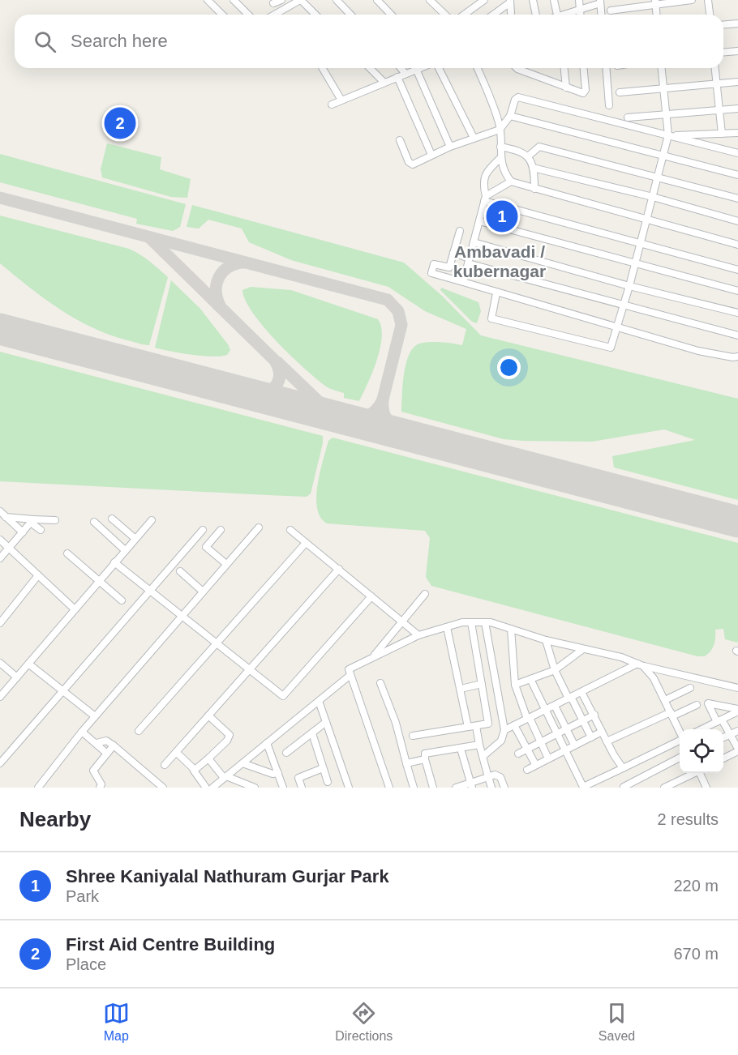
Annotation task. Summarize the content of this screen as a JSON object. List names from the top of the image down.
{
  "districts": ["Ambavadi / kubernagar"],
  "page": {
    "search": "Search here",
    "pins": ["2", "1"],
    "heading": ["Nearby", "2 results"],
    "list": [
      {
        "mark": "1",
        "name": "Shree Kaniyalal Nathuram Gurjar Park",
        "note": "Park",
        "value": "220 m"
      },
      {
        "mark": "2",
        "name": "First Aid Centre Building",
        "note": "Place",
        "value": "670 m"
      }
    ],
    "nav": ["Map", "Directions", "Saved"]
  }
}
